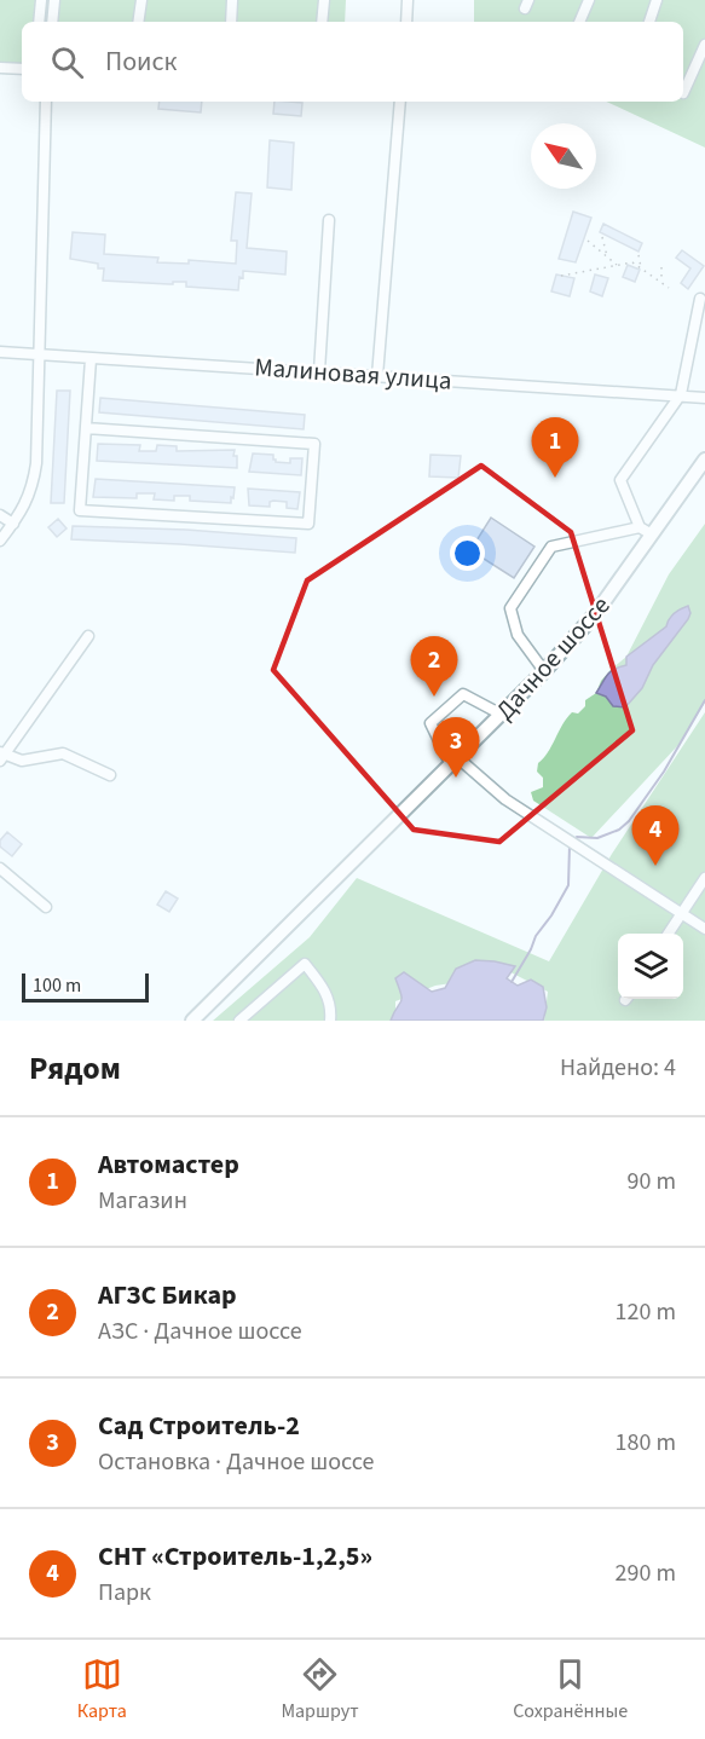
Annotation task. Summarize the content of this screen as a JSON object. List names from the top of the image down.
{
  "streets": {
    "main road": ["Дачное шоссе"],
    "street": ["Малиновая улица"]
  },
  "scale_bar": "100 m",
  "north": "top left",
  "page": {
    "search": "Поиск",
    "pins": [
      "1",
      "2",
      "3",
      "4"
    ],
    "scale": "100 m",
    "heading": ["Рядом", "Найдено: 4"],
    "list": [
      {
        "mark": "1",
        "name": "Автомастер",
        "note": "Магазин",
        "value": "90 m"
      },
      {
        "mark": "2",
        "name": "АГЗС Бикар",
        "note": "АЗС · Дачное шоссе",
        "value": "120 m"
      },
      {
        "mark": "3",
        "name": "Сад Строитель-2",
        "note": "Остановка · Дачное шоссе",
        "value": "180 m"
      },
      {
        "mark": "4",
        "name": "СНТ «Строитель-1,2,5»",
        "note": "Парк",
        "value": "290 m"
      }
    ],
    "nav": ["Карта", "Маршрут", "Сохранённые"]
  }
}
